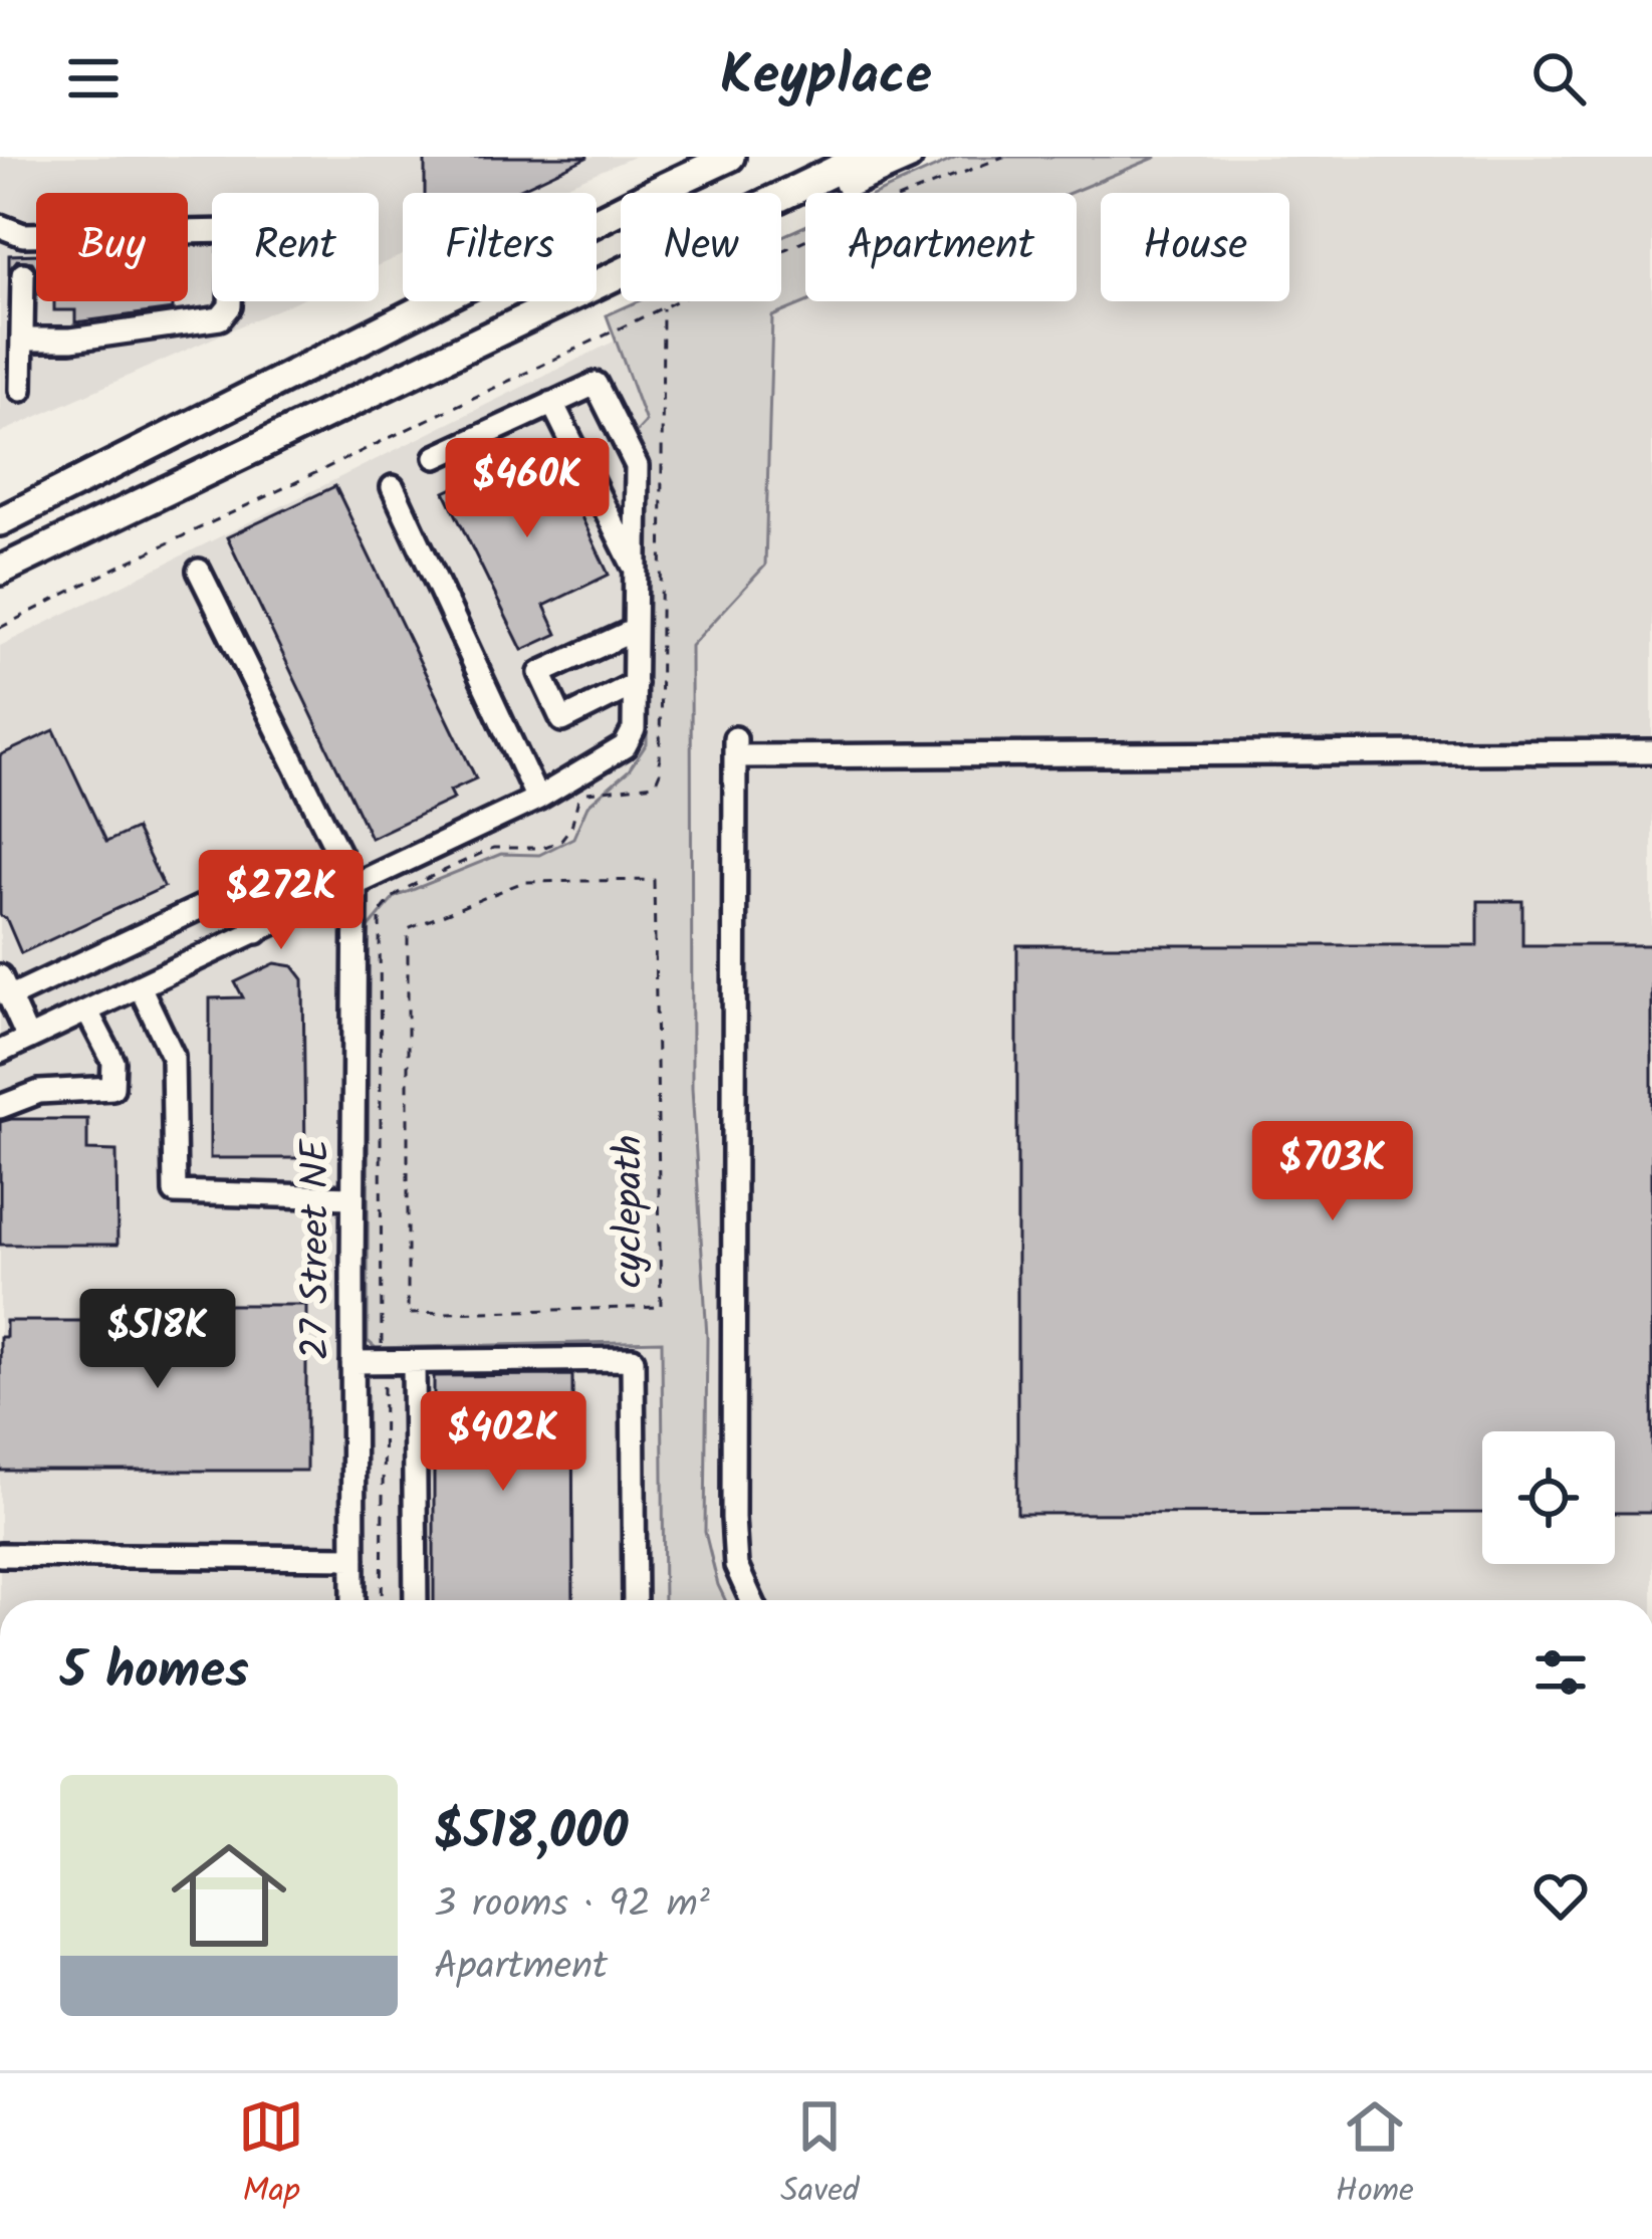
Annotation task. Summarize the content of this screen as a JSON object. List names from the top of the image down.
{
  "streets": {
    "street": ["27 Street NE"],
    "path": ["cyclepath"]
  },
  "page": {
    "header": "Keyplace",
    "chip": [
      "Buy",
      "Rent",
      "Filters",
      "New",
      "Apartment",
      "House"
    ],
    "price": [
      "$460K",
      "$272K",
      "$703K",
      "$518K",
      "$402K"
    ],
    "heading": "5 homes",
    "list": [
      {
        "name": "$518,000",
        "note": "3 rooms · 92 m² · Apartment"
      }
    ],
    "tabs": ["Map", "Saved", "Home"]
  }
}
